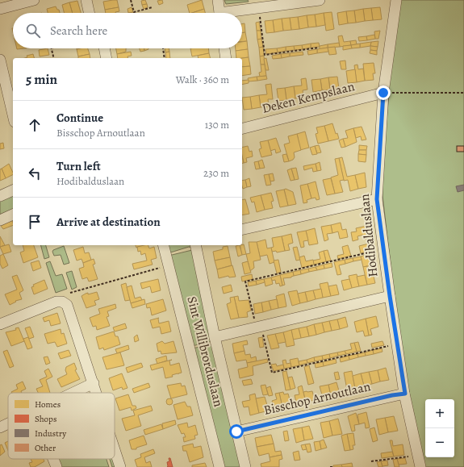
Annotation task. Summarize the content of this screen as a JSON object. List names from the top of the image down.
{
  "streets": {
    "street": [
      "Deken Kempslaan",
      "Hodibalduslaan",
      "Sint Willibrorduslaan",
      "Bisschop Arnoutlaan"
    ]
  },
  "crossings": [
    ["Deken Kempslaan", "Hodibalduslaan"],
    ["Hodibalduslaan", "Bisschop Arnoutlaan"],
    ["Sint Willibrorduslaan", "Bisschop Arnoutlaan"]
  ],
  "legend": [
    "Homes",
    "Shops",
    "Industry",
    "Other"
  ],
  "page": {
    "search": "Search here",
    "heading": ["5 min", "Walk · 360 m"],
    "list": [
      ["Continue", "Bisschop Arnoutlaan", "130 m"],
      ["Turn left", "Hodibalduslaan", "230 m"],
      "Arrive at destination"
    ],
    "map_buttons": ["+", "−"]
  }
}
